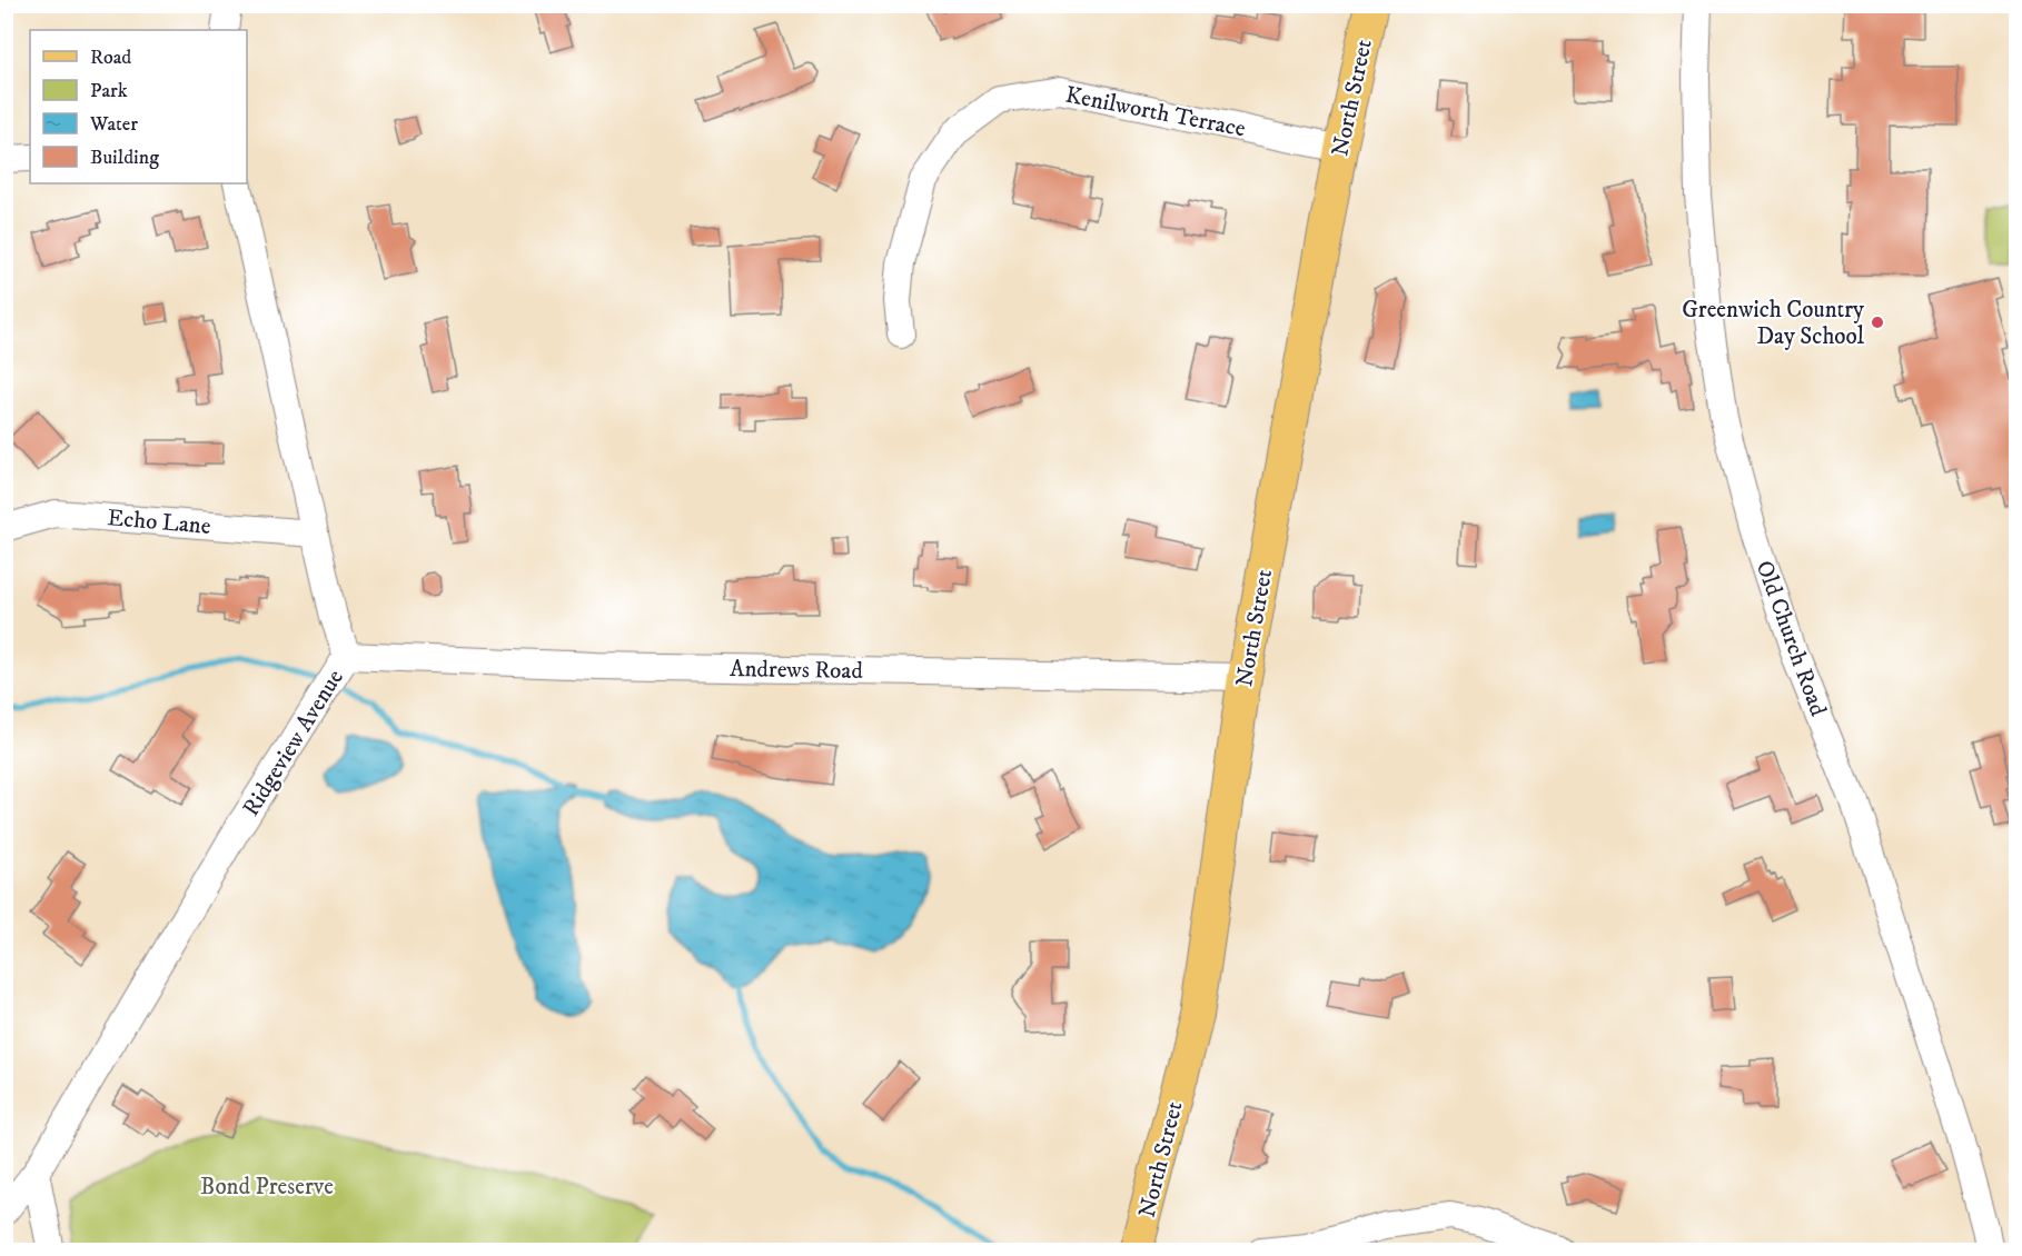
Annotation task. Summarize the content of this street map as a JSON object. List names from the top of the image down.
{
  "streets": {
    "main road": ["North Street"],
    "street": [
      "Kenilworth Terrace",
      "Echo Lane",
      "Old Church Road",
      "Andrews Road",
      "Ridgeview Avenue"
    ]
  },
  "crossings": [
    ["North Street", "Kenilworth Terrace"],
    ["North Street", "Andrews Road"],
    ["Echo Lane", "Ridgeview Avenue"],
    ["Andrews Road", "Ridgeview Avenue"]
  ],
  "parks": ["Bond Preserve"],
  "places": ["Greenwich Country Day School"],
  "legend": [
    "Road",
    "Park",
    "Water",
    "Building"
  ]
}
